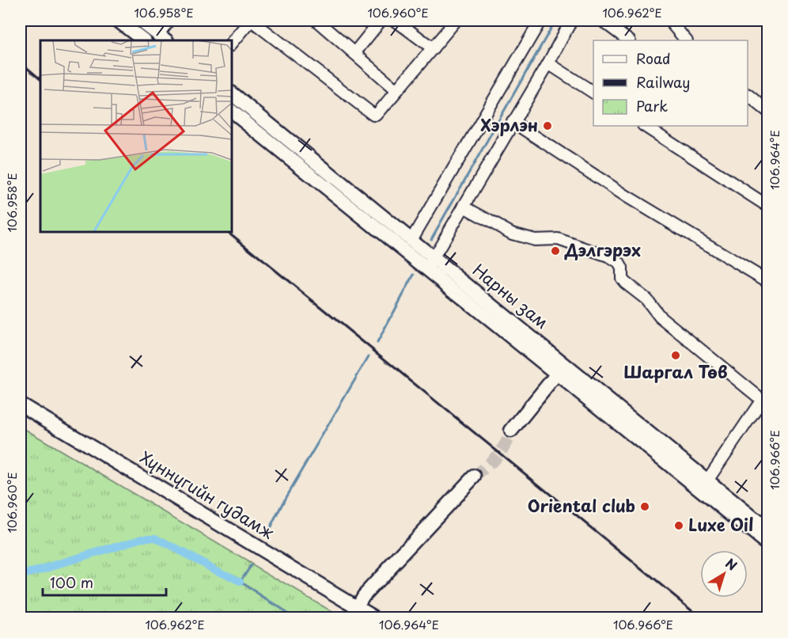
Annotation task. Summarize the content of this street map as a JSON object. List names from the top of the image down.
{
  "streets": {
    "main road": ["Нарны зам", "Хүннүгийн гудамж"]
  },
  "places": [
    "Хэрлэн",
    "Дэлгэрэх",
    "Шаргал Төв",
    "Oriental club",
    "Luxe Oil"
  ],
  "legend": ["Road", "Railway", "Park"],
  "scale_bar": "100 m",
  "north": "top right",
  "coordinates": [
    "106.958°E",
    "106.960°E",
    "106.962°E",
    "106.964°E",
    "106.966°E"
  ]
}
